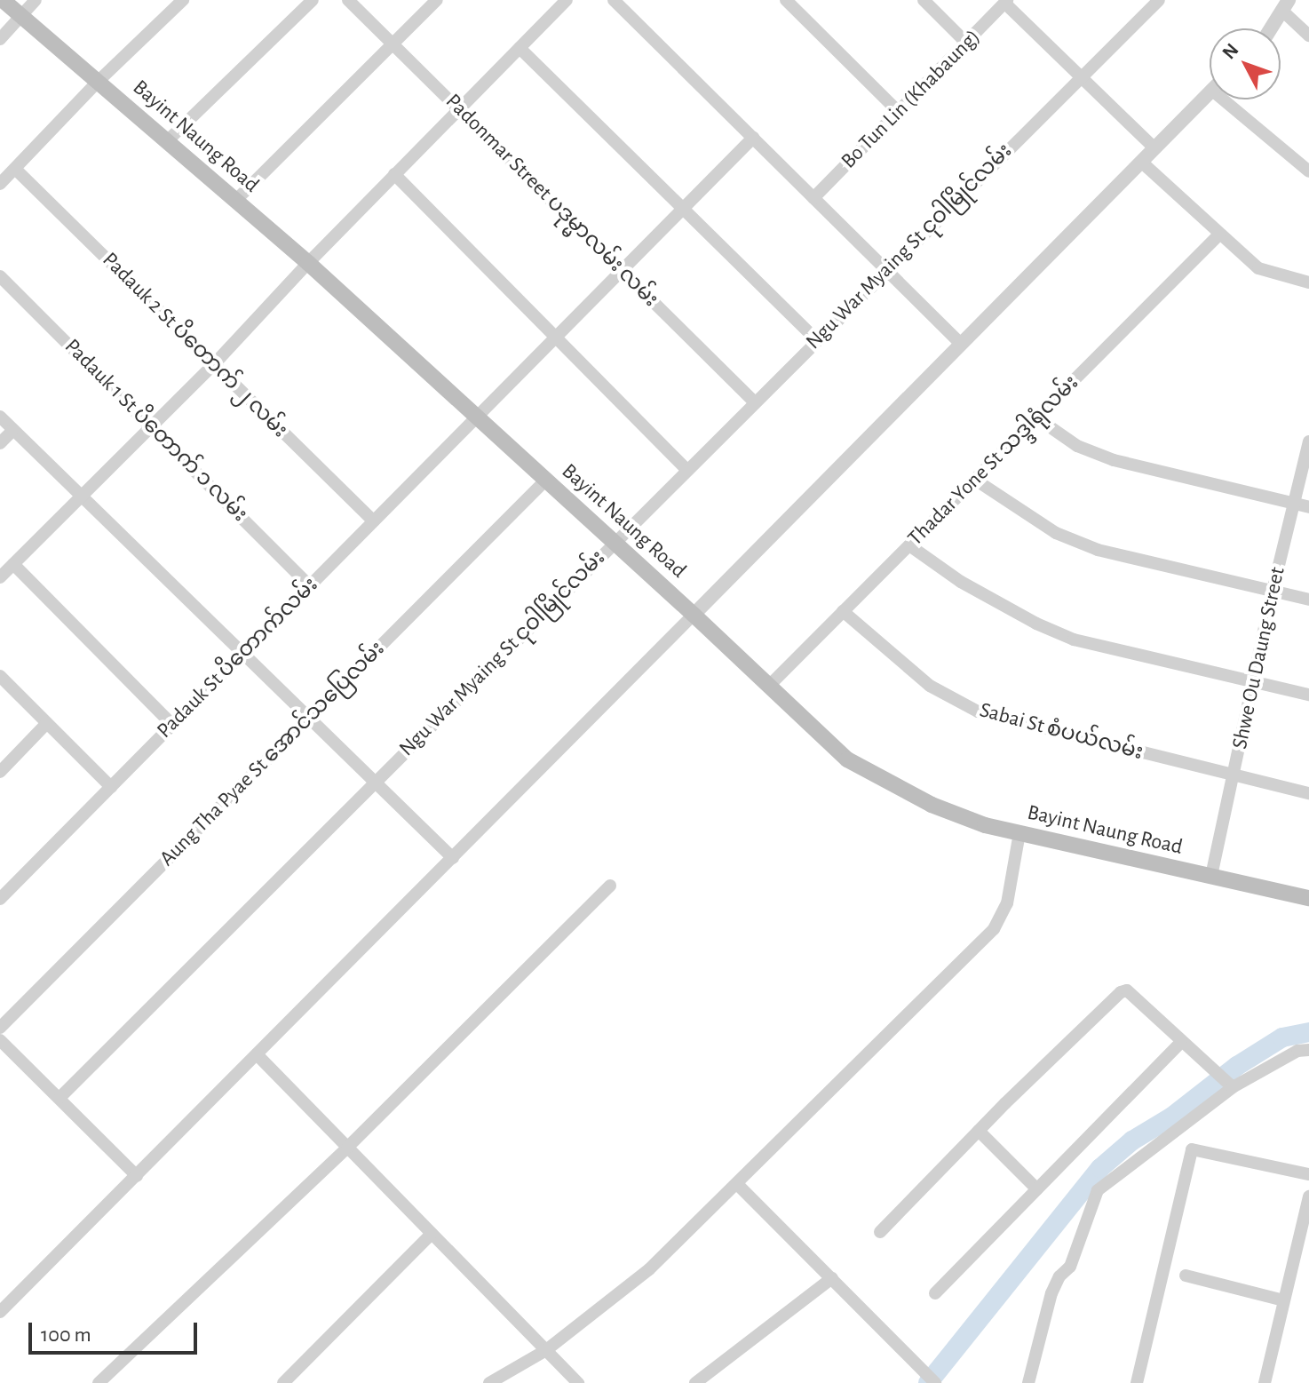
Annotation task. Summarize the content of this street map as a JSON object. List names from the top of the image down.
{
  "streets": {
    "main road": ["Bayint Naung Road"],
    "street": [
      "Bo Tun Lin (Khabaung)",
      "Padonmar Street ပဒုမ္မာလမ်း လမ်း",
      "Ngu War Myaing St ငုဝါမြိုင်လမ်း",
      "Padauk 2 St ပိတောက် ၂ လမ်း",
      "Padauk 1 St ပိတောက် ၁ လမ်း",
      "Thadar Yone St သဒ္ဒါရုံလမ်း",
      "Padauk St ပိတောက်လမ်း",
      "Shwe Ou Daung Street",
      "Sabai St စံပယ်လမ်း",
      "Aung Tha Pyae St အောင်သပြေလမ်း"
    ]
  },
  "crossings": [
    ["Bayint Naung Road", "Ngu War Myaing St ငုဝါမြိုင်လမ်း"],
    ["Bayint Naung Road", "Thadar Yone St သဒ္ဒါရုံလမ်း"],
    ["Bayint Naung Road", "Padauk St ပိတောက်လမ်း"],
    ["Bayint Naung Road", "Shwe Ou Daung Street"],
    ["Bayint Naung Road", "Aung Tha Pyae St အောင်သပြေလမ်း"],
    ["Padonmar Street ပဒုမ္မာလမ်း လမ်း", "Ngu War Myaing St ငုဝါမြိုင်လမ်း"],
    ["Padonmar Street ပဒုမ္မာလမ်း လမ်း", "Padauk St ပိတောက်လမ်း"],
    ["Padauk 2 St ပိတောက် ၂ လမ်း", "Padauk St ပိတောက်လမ်း"],
    ["Padauk 1 St ပိတောက် ၁ လမ်း", "Padauk St ပိတောက်လမ်း"],
    ["Thadar Yone St သဒ္ဒါရုံလမ်း", "Sabai St စံပယ်လမ်း"],
    ["Shwe Ou Daung Street", "Sabai St စံပယ်လမ်း"]
  ],
  "scale_bar": "100 m",
  "north": "top left"
}
